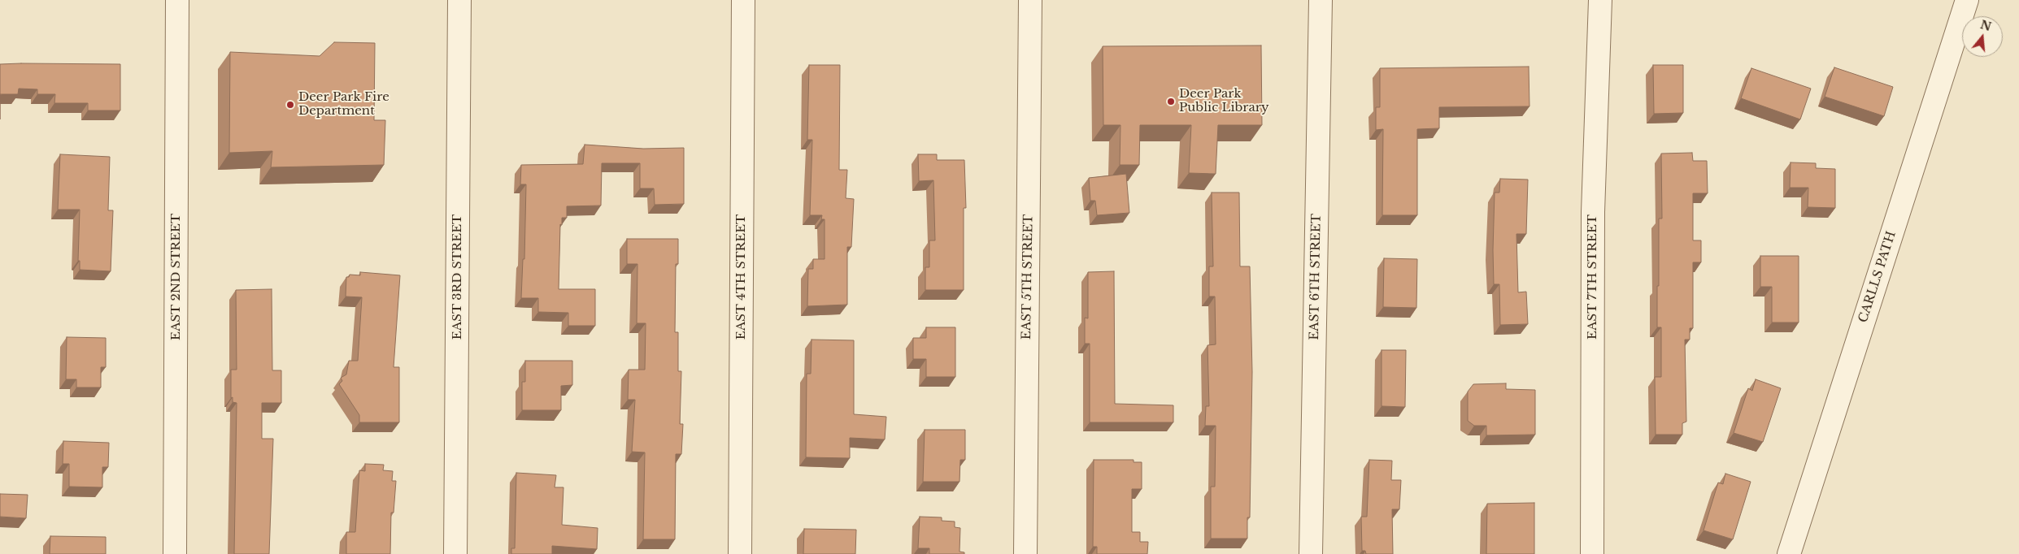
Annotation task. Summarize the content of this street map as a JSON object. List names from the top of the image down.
{
  "streets": {
    "street": [
      "EAST 2ND STREET",
      "EAST 3RD STREET",
      "EAST 4TH STREET",
      "EAST 5TH STREET",
      "EAST 6TH STREET",
      "EAST 7TH STREET",
      "CARLLS PATH"
    ]
  },
  "places": ["Deer Park Public Library", "Deer Park Fire Department"],
  "north": "top"
}
